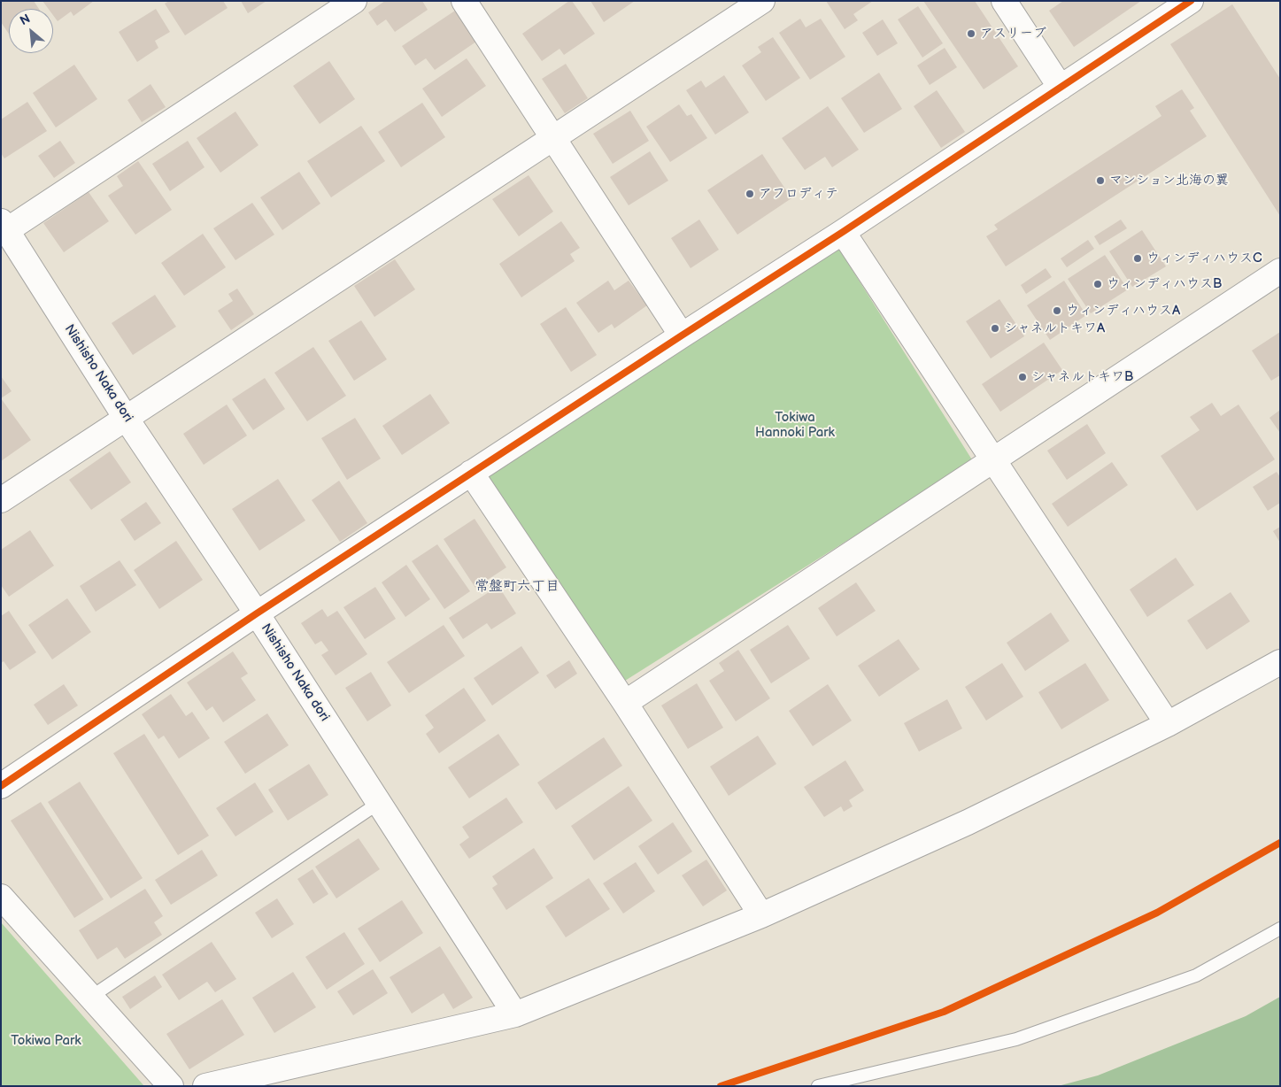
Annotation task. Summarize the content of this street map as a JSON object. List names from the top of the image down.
{
  "streets": {
    "street": ["Nishisho Naka dori"]
  },
  "districts": ["常盤町六丁目"],
  "parks": ["Tokiwa Hannoki Park", "Tokiwa Park"],
  "places": [
    "アスリーブ",
    "マンション北海の翼",
    "アフロディテ",
    "ウィンディハウスC",
    "ウィンディハウスB",
    "ウィンディハウスA",
    "シャネルトキワA",
    "シャネルトキワB"
  ],
  "north": "top left"
}
